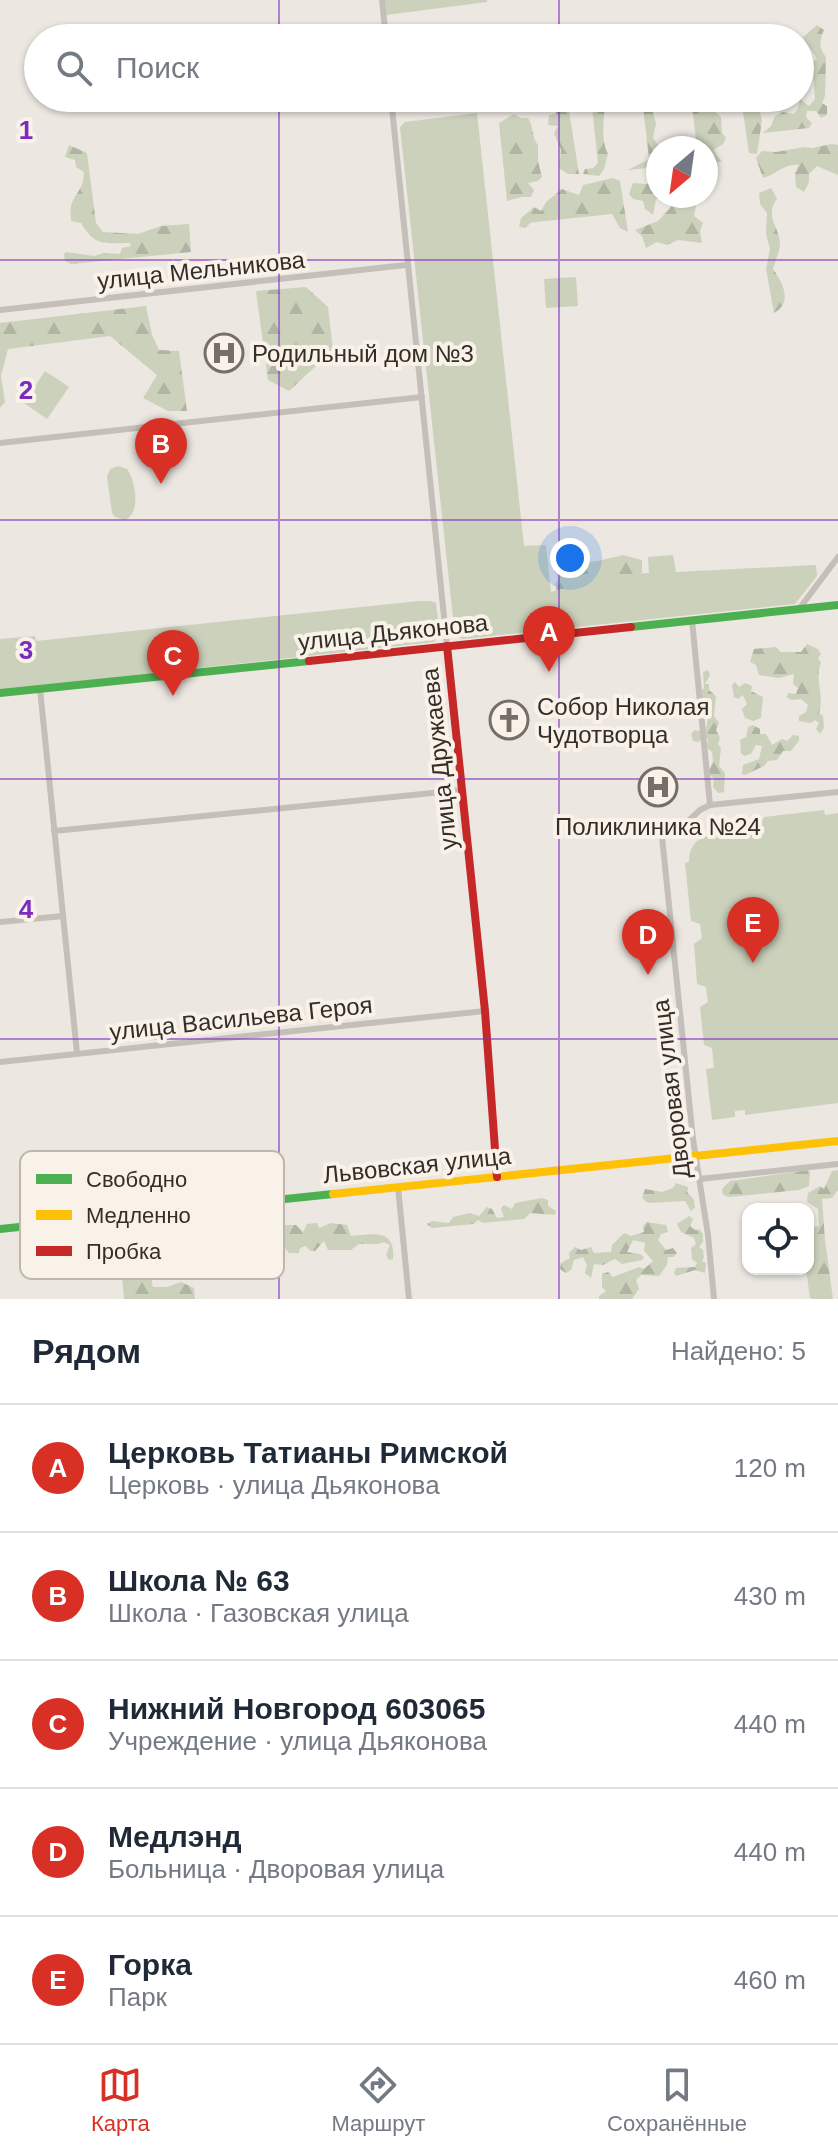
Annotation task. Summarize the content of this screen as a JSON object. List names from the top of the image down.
{
  "streets": {
    "main road": ["улица Дьяконова", "улица Дружаева", "Львовская улица"],
    "street": ["улица Мельникова", "улица Васильева Героя", "Дворовая улица"]
  },
  "crossings": [
    ["улица Мельникова", "улица Дружаева"],
    ["улица Дьяконова", "улица Дружаева"],
    ["улица Дружаева", "улица Васильева Героя"],
    ["улица Дружаева", "Львовская улица"],
    ["Дворовая улица", "Львовская улица"]
  ],
  "places": {
    "hospital": ["Родильный дом №3", "Поликлиника №24"],
    "church": ["Собор Николая Чудотворца"]
  },
  "legend": ["Свободно", "Медленно", "Пробка"],
  "north": "bottom left",
  "page": {
    "search": "Поиск",
    "pins": [
      "B",
      "A",
      "C",
      "E",
      "D"
    ],
    "heading": ["Рядом", "Найдено: 5"],
    "list": [
      {
        "mark": "A",
        "name": "Церковь Татианы Римской",
        "note": "Церковь · улица Дьяконова",
        "value": "120 m"
      },
      {
        "mark": "B",
        "name": "Школа № 63",
        "note": "Школа · Газовская улица",
        "value": "430 m"
      },
      {
        "mark": "C",
        "name": "Нижний Новгород 603065",
        "note": "Учреждение · улица Дьяконова",
        "value": "440 m"
      },
      {
        "mark": "D",
        "name": "Медлэнд",
        "note": "Больница · Дворовая улица",
        "value": "440 m"
      },
      {
        "mark": "E",
        "name": "Горка",
        "note": "Парк",
        "value": "460 m"
      }
    ],
    "nav": ["Карта", "Маршрут", "Сохранённые"]
  },
  "grid": {
    "rows": [
      "1",
      "2",
      "3",
      "4"
    ]
  }
}
